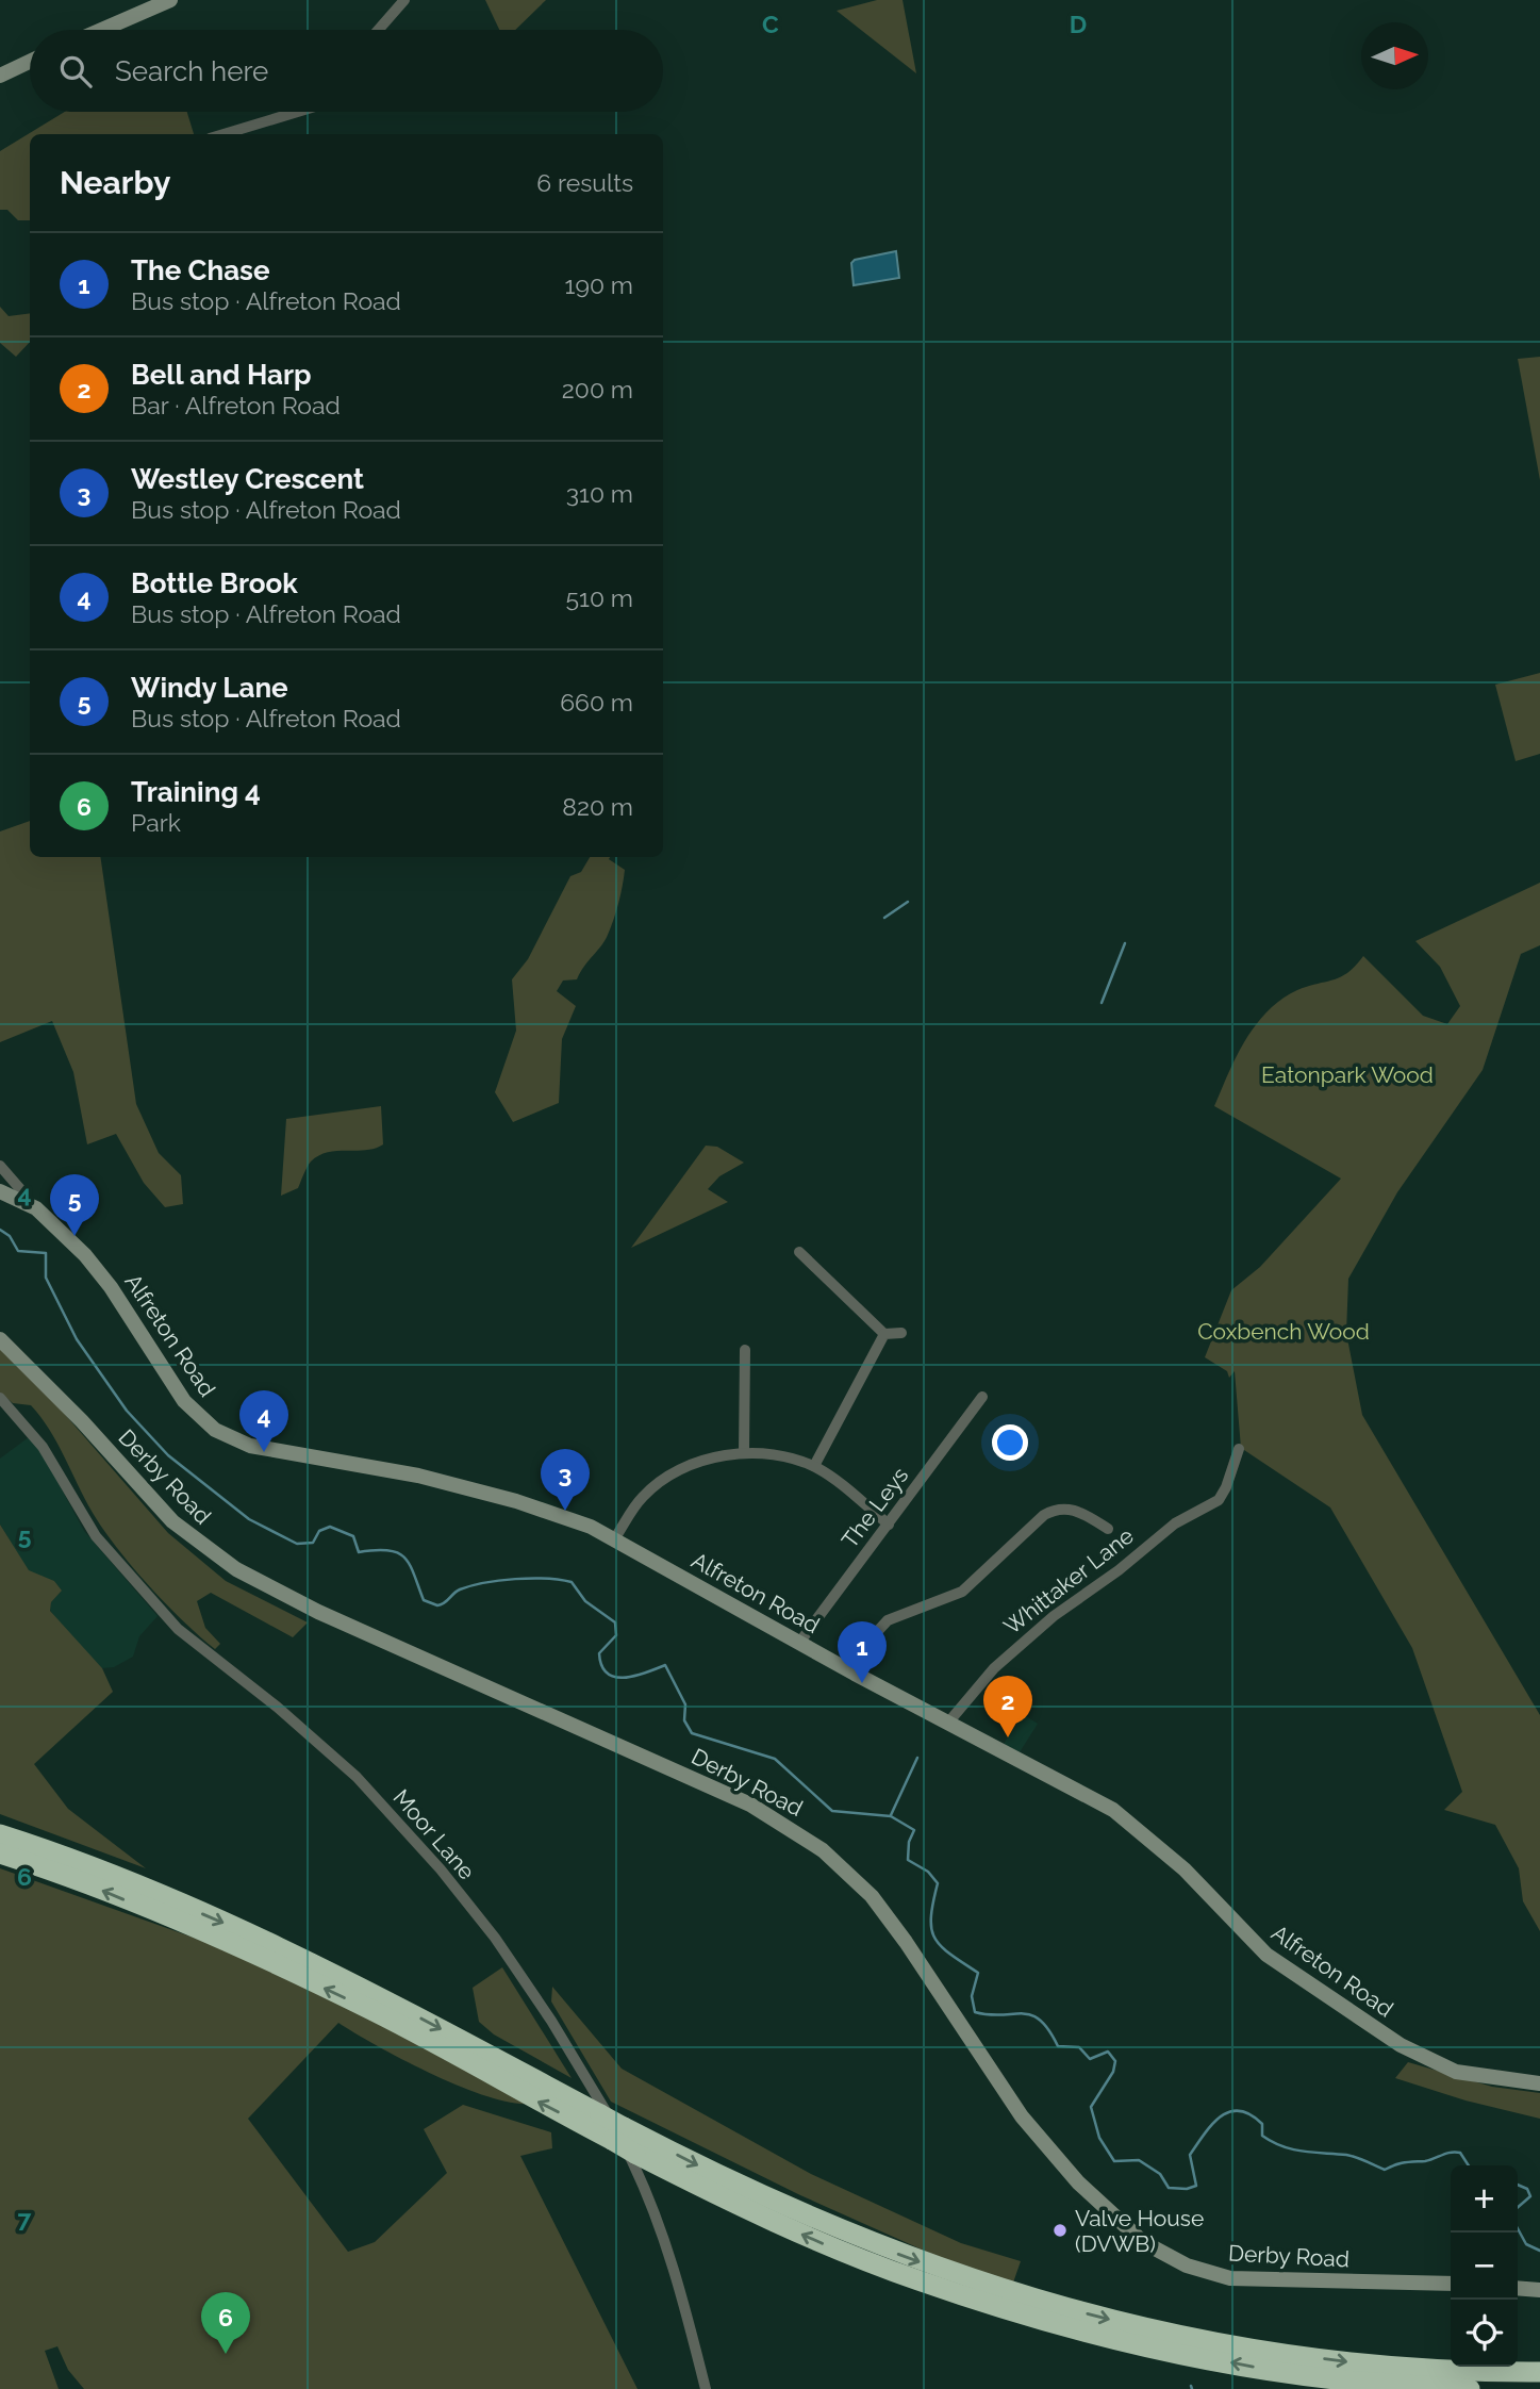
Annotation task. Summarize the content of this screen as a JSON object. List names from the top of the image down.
{
  "streets": {
    "street": [
      "Alfreton Road",
      "Derby Road",
      "The Leys",
      "Whittaker Lane",
      "Moor Lane"
    ]
  },
  "crossings": [
    ["Alfreton Road", "The Leys"],
    ["Alfreton Road", "Whittaker Lane"]
  ],
  "parks": ["Eatonpark Wood", "Coxbench Wood"],
  "places": ["Valve House (DVWB)"],
  "north": "right",
  "page": {
    "search": "Search here",
    "heading": ["Nearby", "6 results"],
    "list": [
      {
        "mark": "1",
        "name": "The Chase",
        "note": "Bus stop · Alfreton Road",
        "value": "190 m"
      },
      {
        "mark": "2",
        "name": "Bell and Harp",
        "note": "Bar · Alfreton Road",
        "value": "200 m"
      },
      {
        "mark": "3",
        "name": "Westley Crescent",
        "note": "Bus stop · Alfreton Road",
        "value": "310 m"
      },
      {
        "mark": "4",
        "name": "Bottle Brook",
        "note": "Bus stop · Alfreton Road",
        "value": "510 m"
      },
      {
        "mark": "5",
        "name": "Windy Lane",
        "note": "Bus stop · Alfreton Road",
        "value": "660 m"
      },
      {
        "mark": "6",
        "name": "Training 4",
        "note": "Park",
        "value": "820 m"
      }
    ],
    "pins": [
      "5",
      "4",
      "3",
      "1",
      "2",
      "6"
    ],
    "map_buttons": ["+", "−"]
  },
  "grid": {
    "columns": ["C", "D"],
    "rows": [
      "4",
      "5",
      "6",
      "7"
    ]
  }
}
